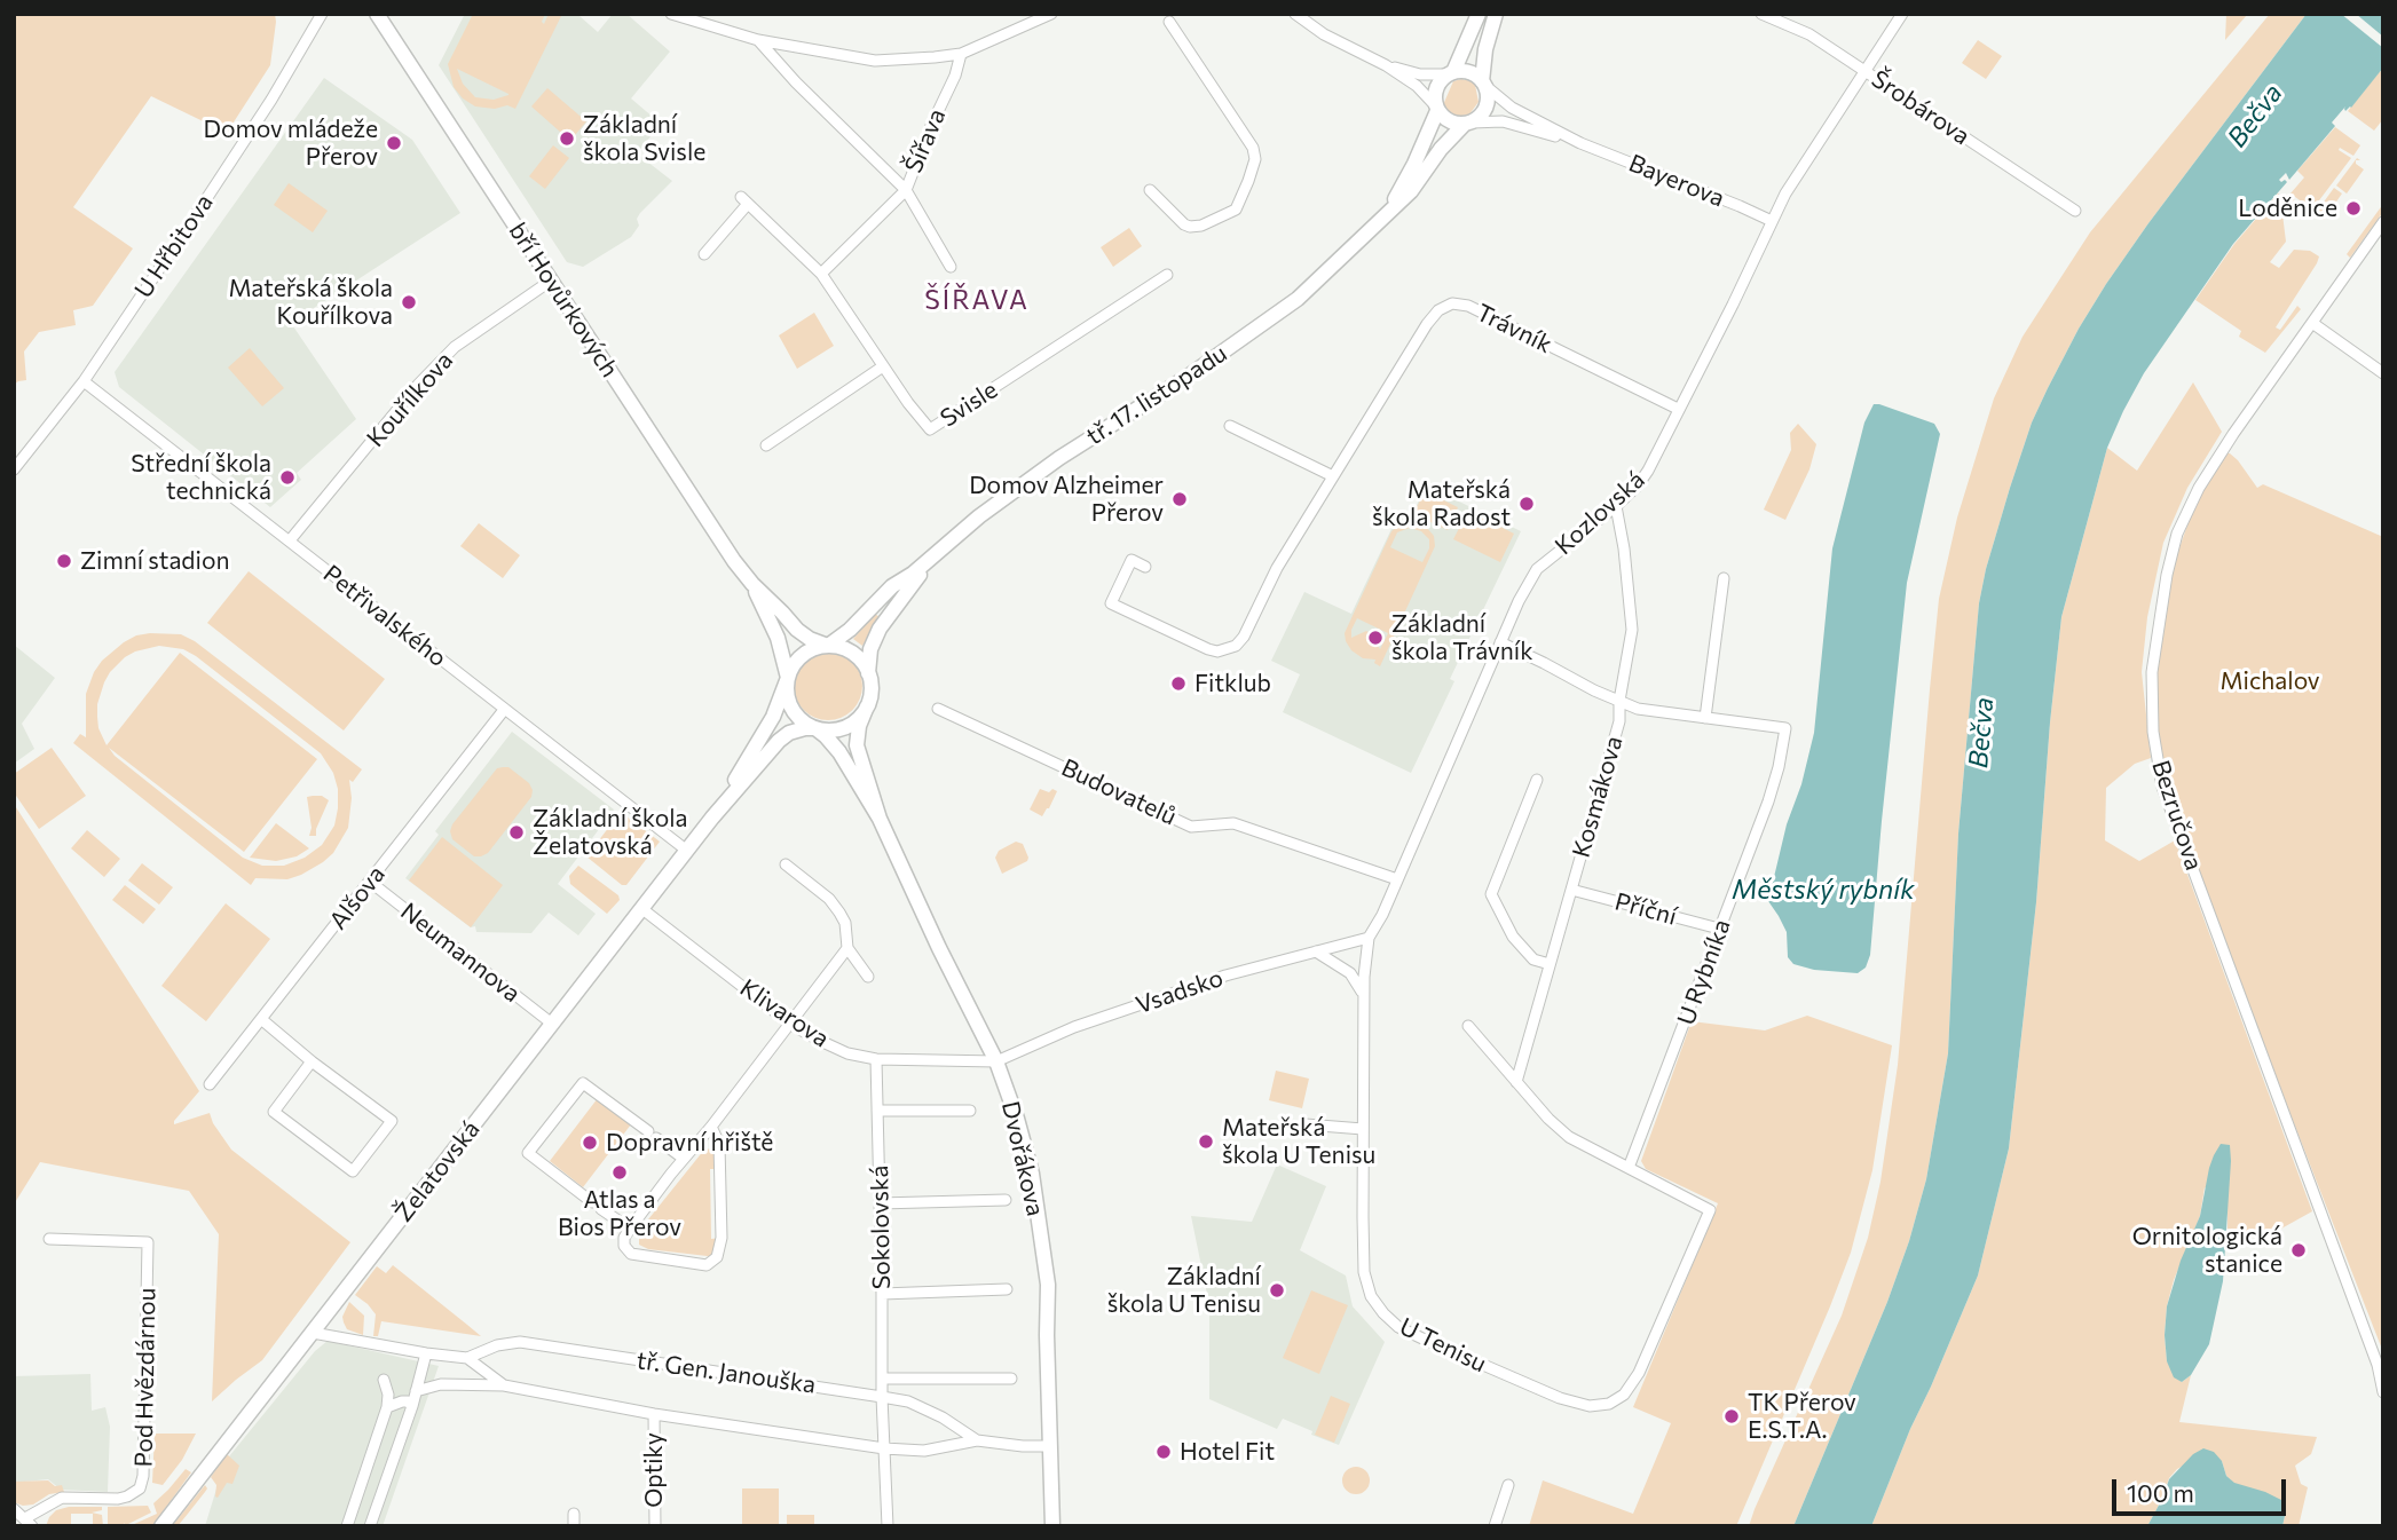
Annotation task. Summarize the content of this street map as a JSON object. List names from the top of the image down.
{
  "streets": {
    "main road": [
      "bří Hovůrkových",
      "tř. 17. listopadu",
      "Dvořákova",
      "Želatovská"
    ],
    "street": [
      "Šrobárova",
      "Šířava",
      "Bayerova",
      "U Hřbitova",
      "Trávník",
      "Kouřílkova",
      "Svisle",
      "Kozlovská",
      "Petřivalského",
      "Budovatelů",
      "Kosmákova",
      "Bezručova",
      "Alšova",
      "Příční",
      "Neumannova",
      "U Rybníka",
      "Vsadsko",
      "Klivarova",
      "Sokolovská",
      "U Tenisu",
      "tř. Gen. Janouška",
      "Pod Hvězdárnou",
      "Optiky"
    ]
  },
  "crossings": [
    ["Šrobárova", "Kozlovská"],
    ["Bayerova", "tř. 17. listopadu"],
    ["Bayerova", "Kozlovská"],
    ["U Hřbitova", "Petřivalského"],
    ["bří Hovůrkových", "tř. 17. listopadu"],
    ["bří Hovůrkových", "Kouřílkova"],
    ["bří Hovůrkových", "Dvořákova"],
    ["bří Hovůrkových", "Želatovská"],
    ["Trávník", "Kozlovská"],
    ["tř. 17. listopadu", "Dvořákova"],
    ["tř. 17. listopadu", "Želatovská"],
    ["Kouřílkova", "Petřivalského"],
    ["Kozlovská", "Budovatelů"],
    ["Kozlovská", "Kosmákova"],
    ["Kozlovská", "Vsadsko"],
    ["Kozlovská", "U Tenisu"],
    ["Petřivalského", "Alšova"],
    ["Petřivalského", "Želatovská"],
    ["Kosmákova", "Příční"],
    ["Alšova", "Neumannova"],
    ["Příční", "U Rybníka"],
    ["Neumannova", "Želatovská"],
    ["U Rybníka", "U Tenisu"],
    ["Vsadsko", "Klivarova"],
    ["Vsadsko", "Dvořákova"],
    ["Vsadsko", "U Tenisu"],
    ["Klivarova", "Dvořákova"],
    ["Klivarova", "Želatovská"],
    ["Klivarova", "Sokolovská"],
    ["Dvořákova", "Želatovská"],
    ["Dvořákova", "tř. Gen. Janouška"],
    ["Želatovská", "tř. Gen. Janouška"],
    ["Sokolovská", "tř. Gen. Janouška"],
    ["tř. Gen. Janouška", "Optiky"]
  ],
  "districts": ["ŠÍŘAVA"],
  "water": ["Bečva", "Městský rybník"],
  "parks": ["Michalov"],
  "places": [
    "Základní škola Svisle",
    "Domov mládeže Přerov",
    "Loděnice",
    "Mateřská škola Kouřílkova",
    "Střední škola technická",
    "Domov Alzheimer Přerov",
    "Mateřská škola Radost",
    "Zimní stadion",
    "Základní škola Trávník",
    "Fitklub",
    "Základní škola Želatovská",
    "Mateřská škola U Tenisu",
    "Dopravní hřiště",
    "Atlas a Bios Přerov",
    "Ornitologická stanice",
    "Základní škola U Tenisu",
    "TK Přerov E.S.T.A.",
    "Hotel Fit"
  ],
  "scale_bar": "100 m"
}
